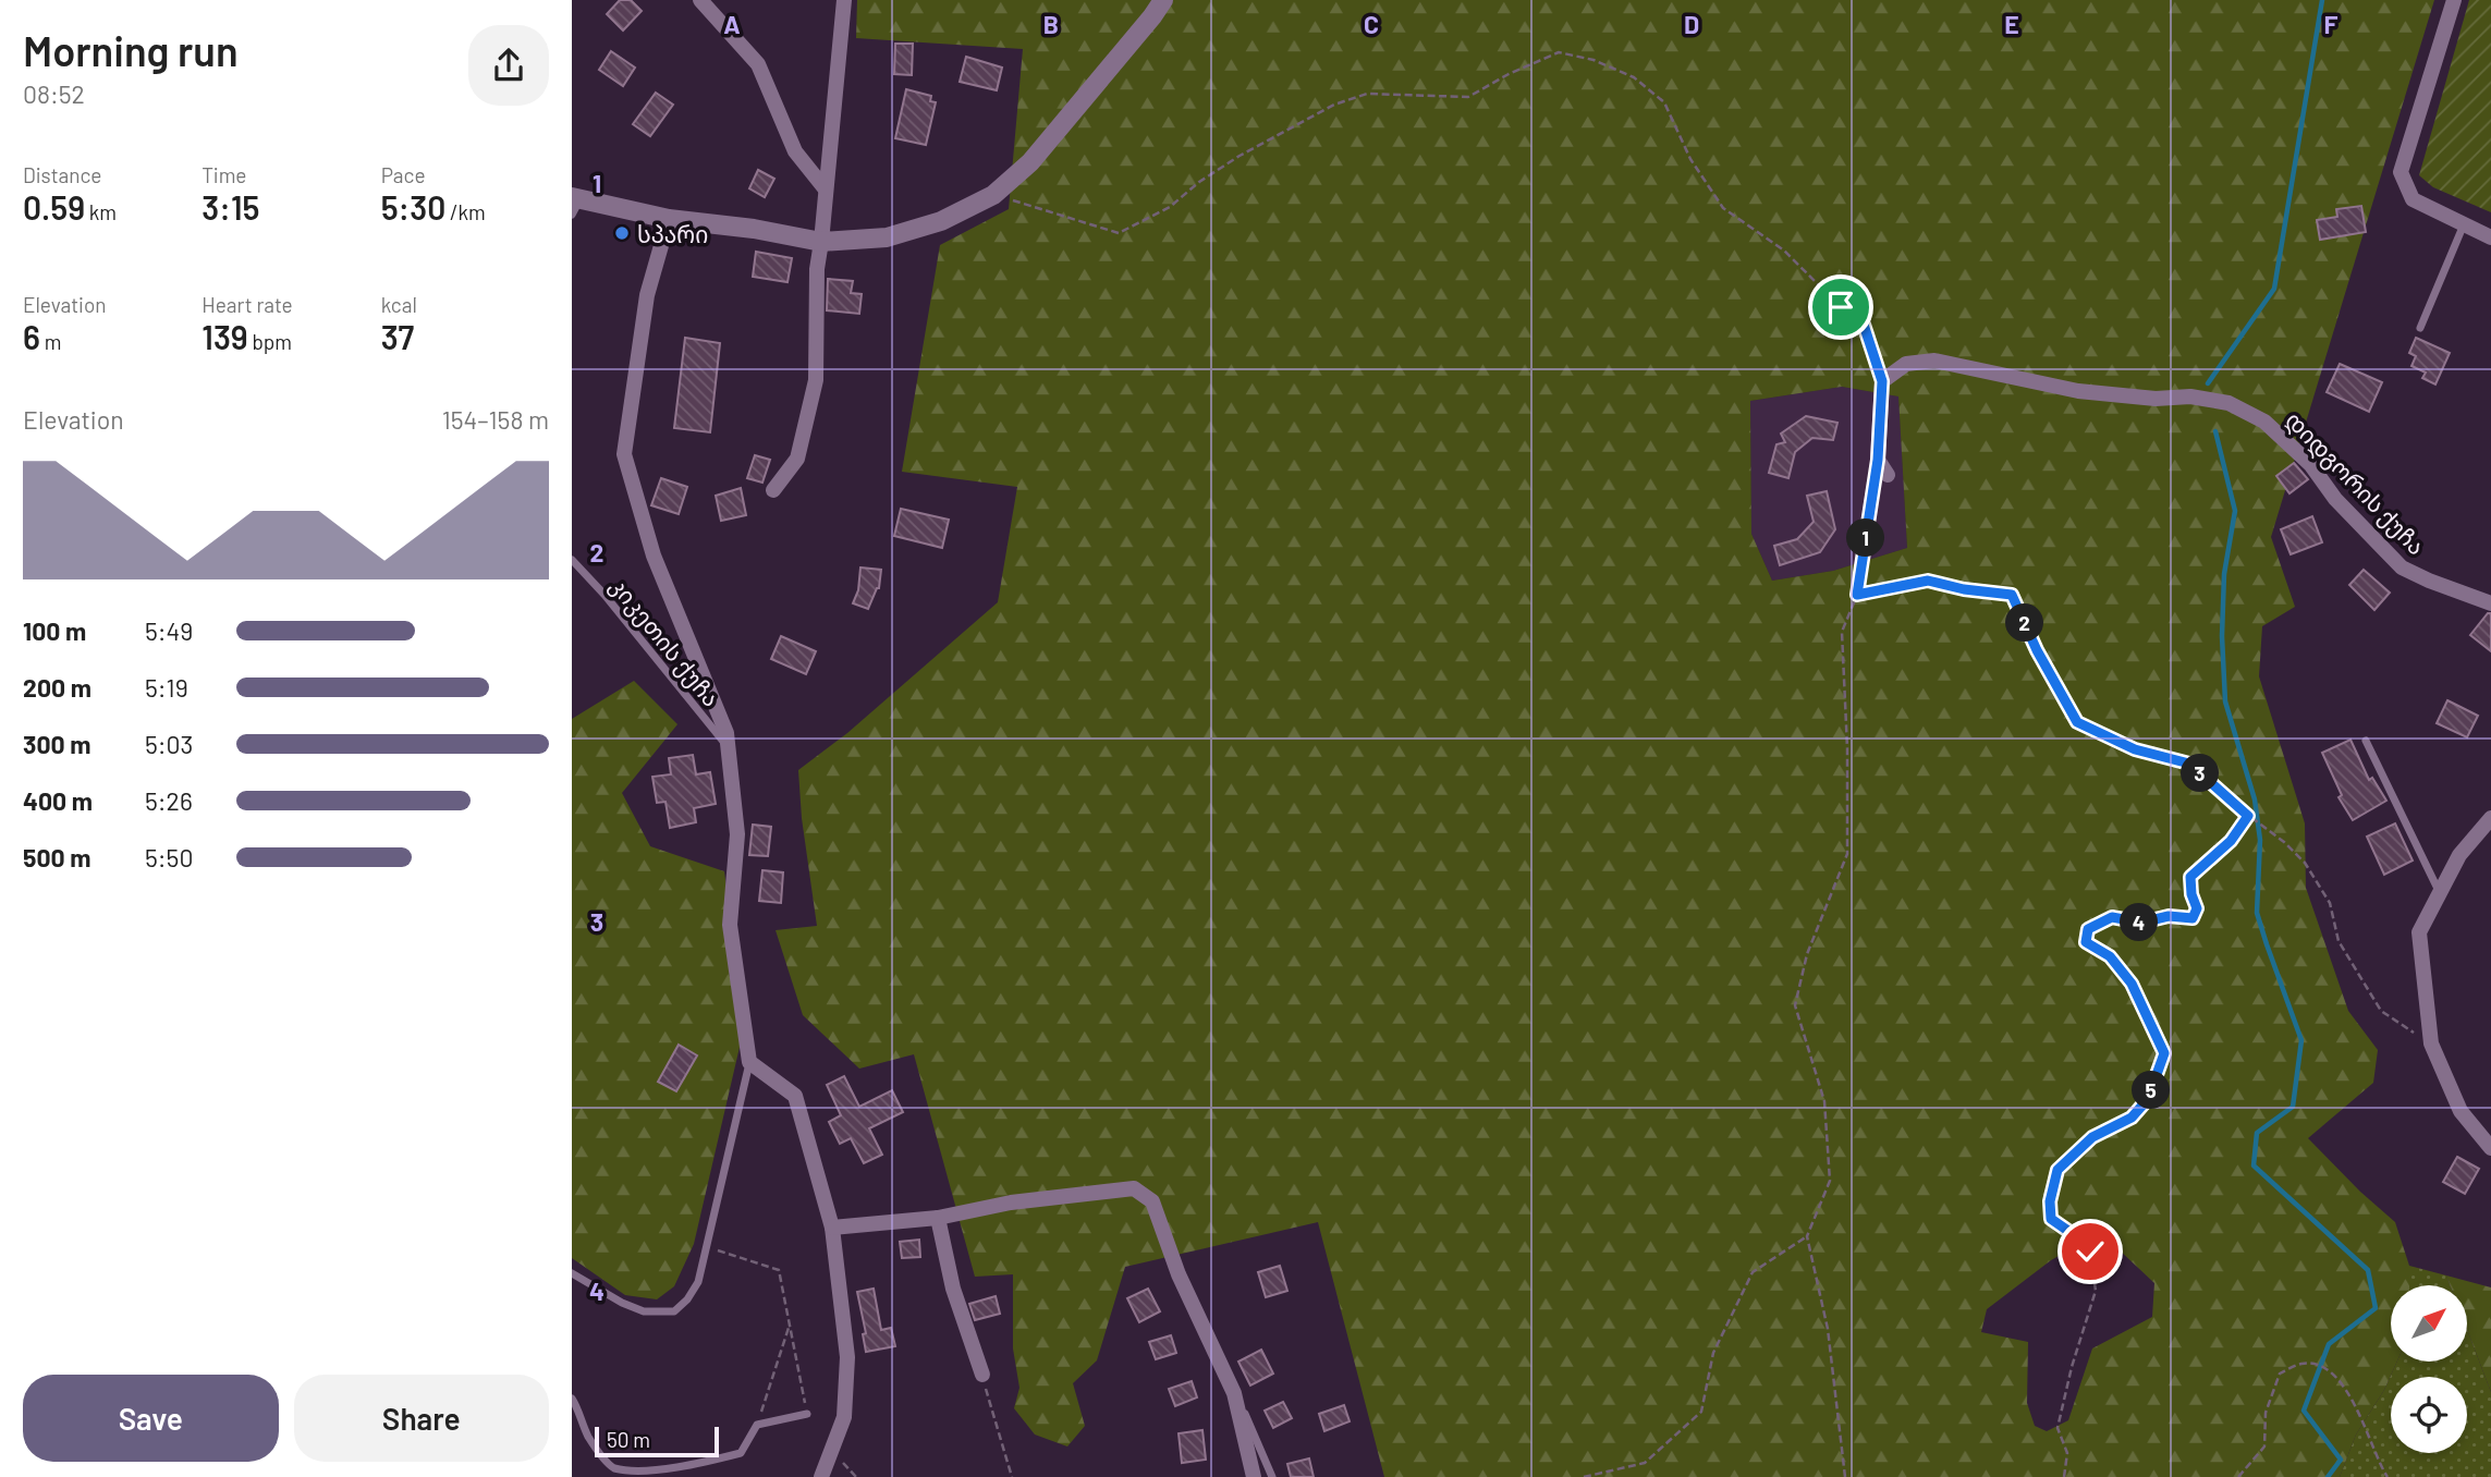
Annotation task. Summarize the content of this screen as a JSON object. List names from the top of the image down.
{
  "streets": {
    "street": ["დიდგორის ქუჩა"],
    "lane": ["კიკეთის ქუჩა"]
  },
  "places": ["სპარი"],
  "scale_bar": "50 m",
  "north": "top right",
  "page": {
    "heading": ["Morning run", "08:52"],
    "stats": [
      ["Distance", "0.59 km"],
      ["Time", "3:15"],
      ["Pace", "5:30 /km"],
      ["Elevation", "6 m"],
      ["Heart rate", "139 bpm"],
      ["kcal", "37"]
    ],
    "chart": ["Elevation", "154–158 m"],
    "pins": [
      "1",
      "2",
      "3",
      "4",
      "5"
    ],
    "list": [
      {
        "name": "100 m",
        "note": "5:49"
      },
      {
        "name": "200 m",
        "note": "5:19"
      },
      {
        "name": "300 m",
        "note": "5:03"
      },
      {
        "name": "400 m",
        "note": "5:26"
      },
      {
        "name": "500 m",
        "note": "5:50"
      }
    ],
    "buttons": ["Save", "Share"],
    "scale": "50 m"
  },
  "grid": {
    "columns": [
      "A",
      "B",
      "C",
      "D",
      "E",
      "F"
    ],
    "rows": [
      "1",
      "2",
      "3",
      "4"
    ]
  }
}
